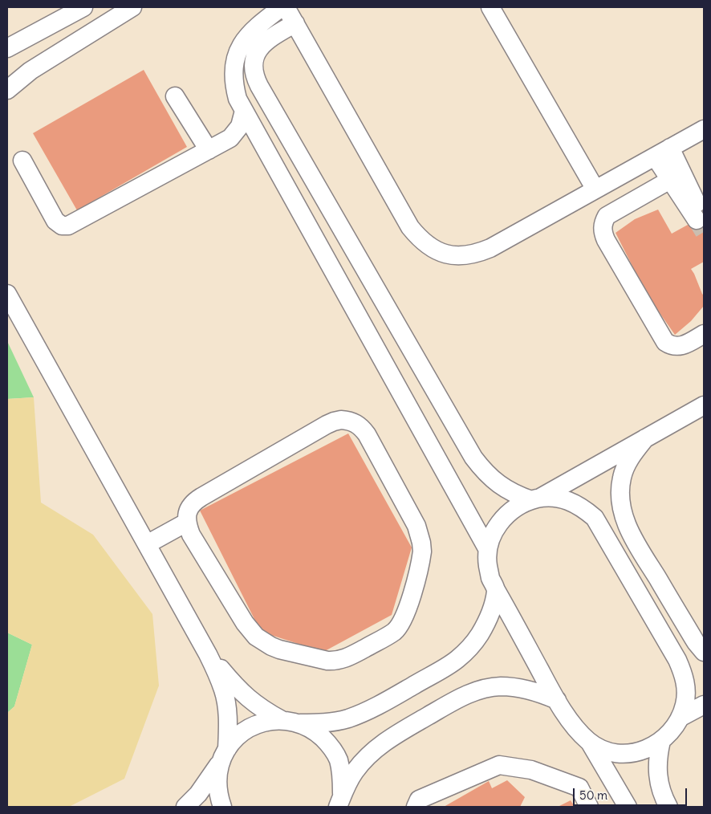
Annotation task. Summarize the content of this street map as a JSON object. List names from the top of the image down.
{
  "scale_bar": "50 m"
}
